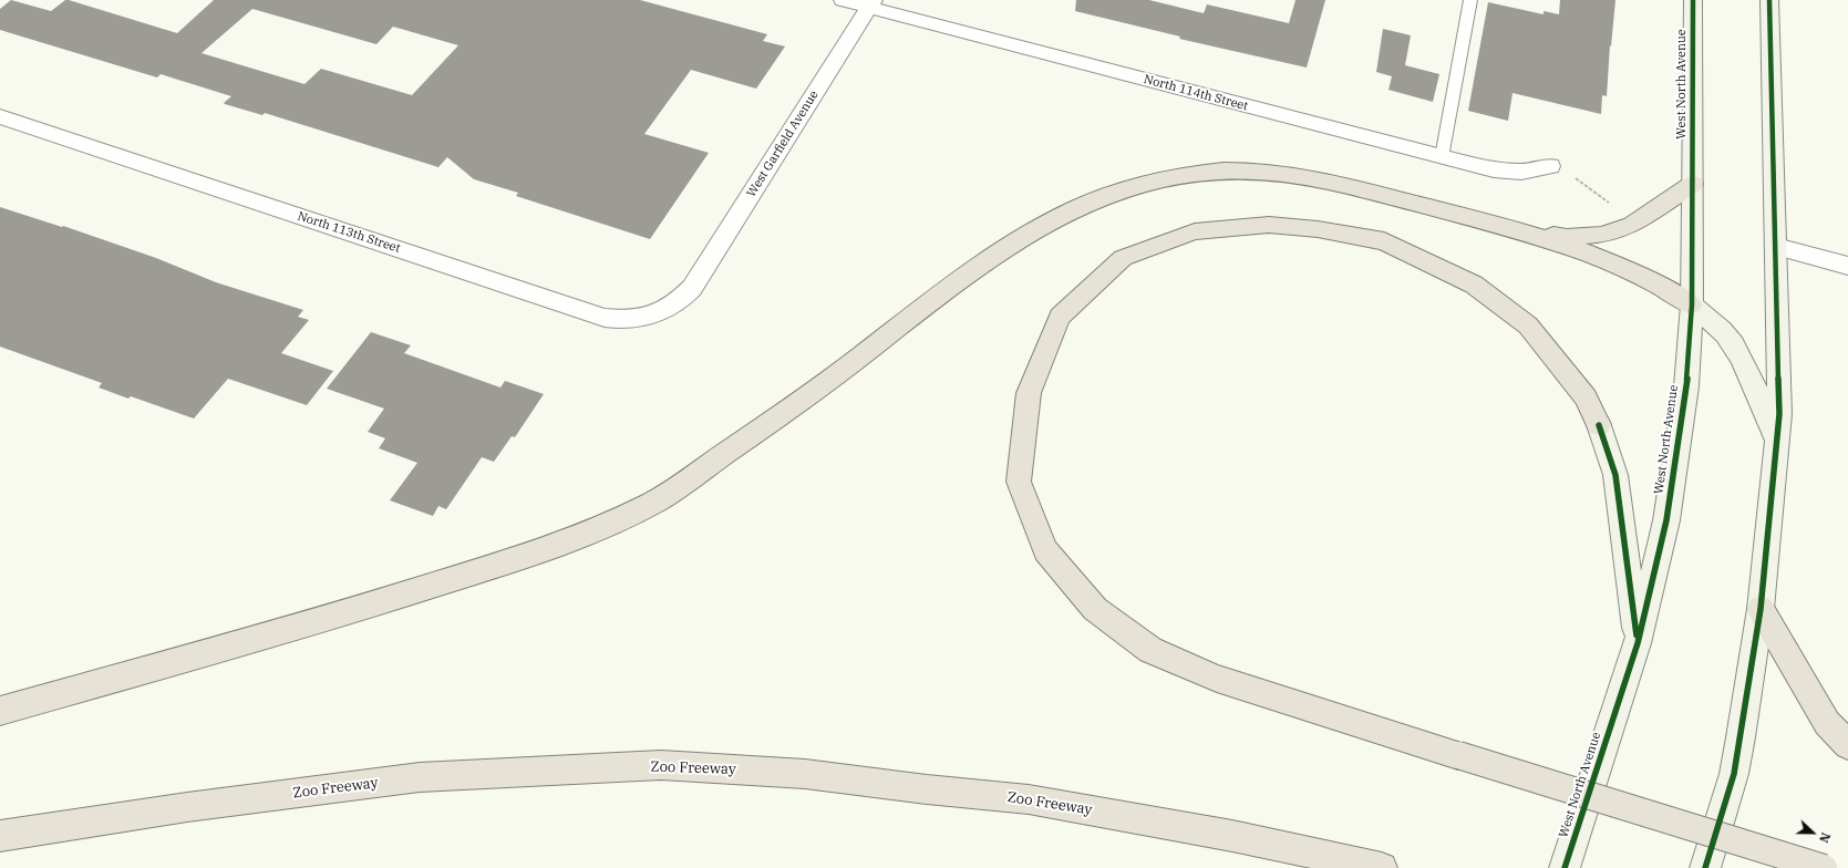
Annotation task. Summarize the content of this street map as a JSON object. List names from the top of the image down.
{
  "streets": {
    "highway": ["Zoo Freeway"],
    "main road": ["West North Avenue"],
    "street": ["North 114th Street", "West Garfield Avenue", "North 113th Street"]
  },
  "crossings": [
    ["North 114th Street", "West Garfield Avenue"],
    ["West Garfield Avenue", "North 113th Street"]
  ],
  "north": "right"
}
